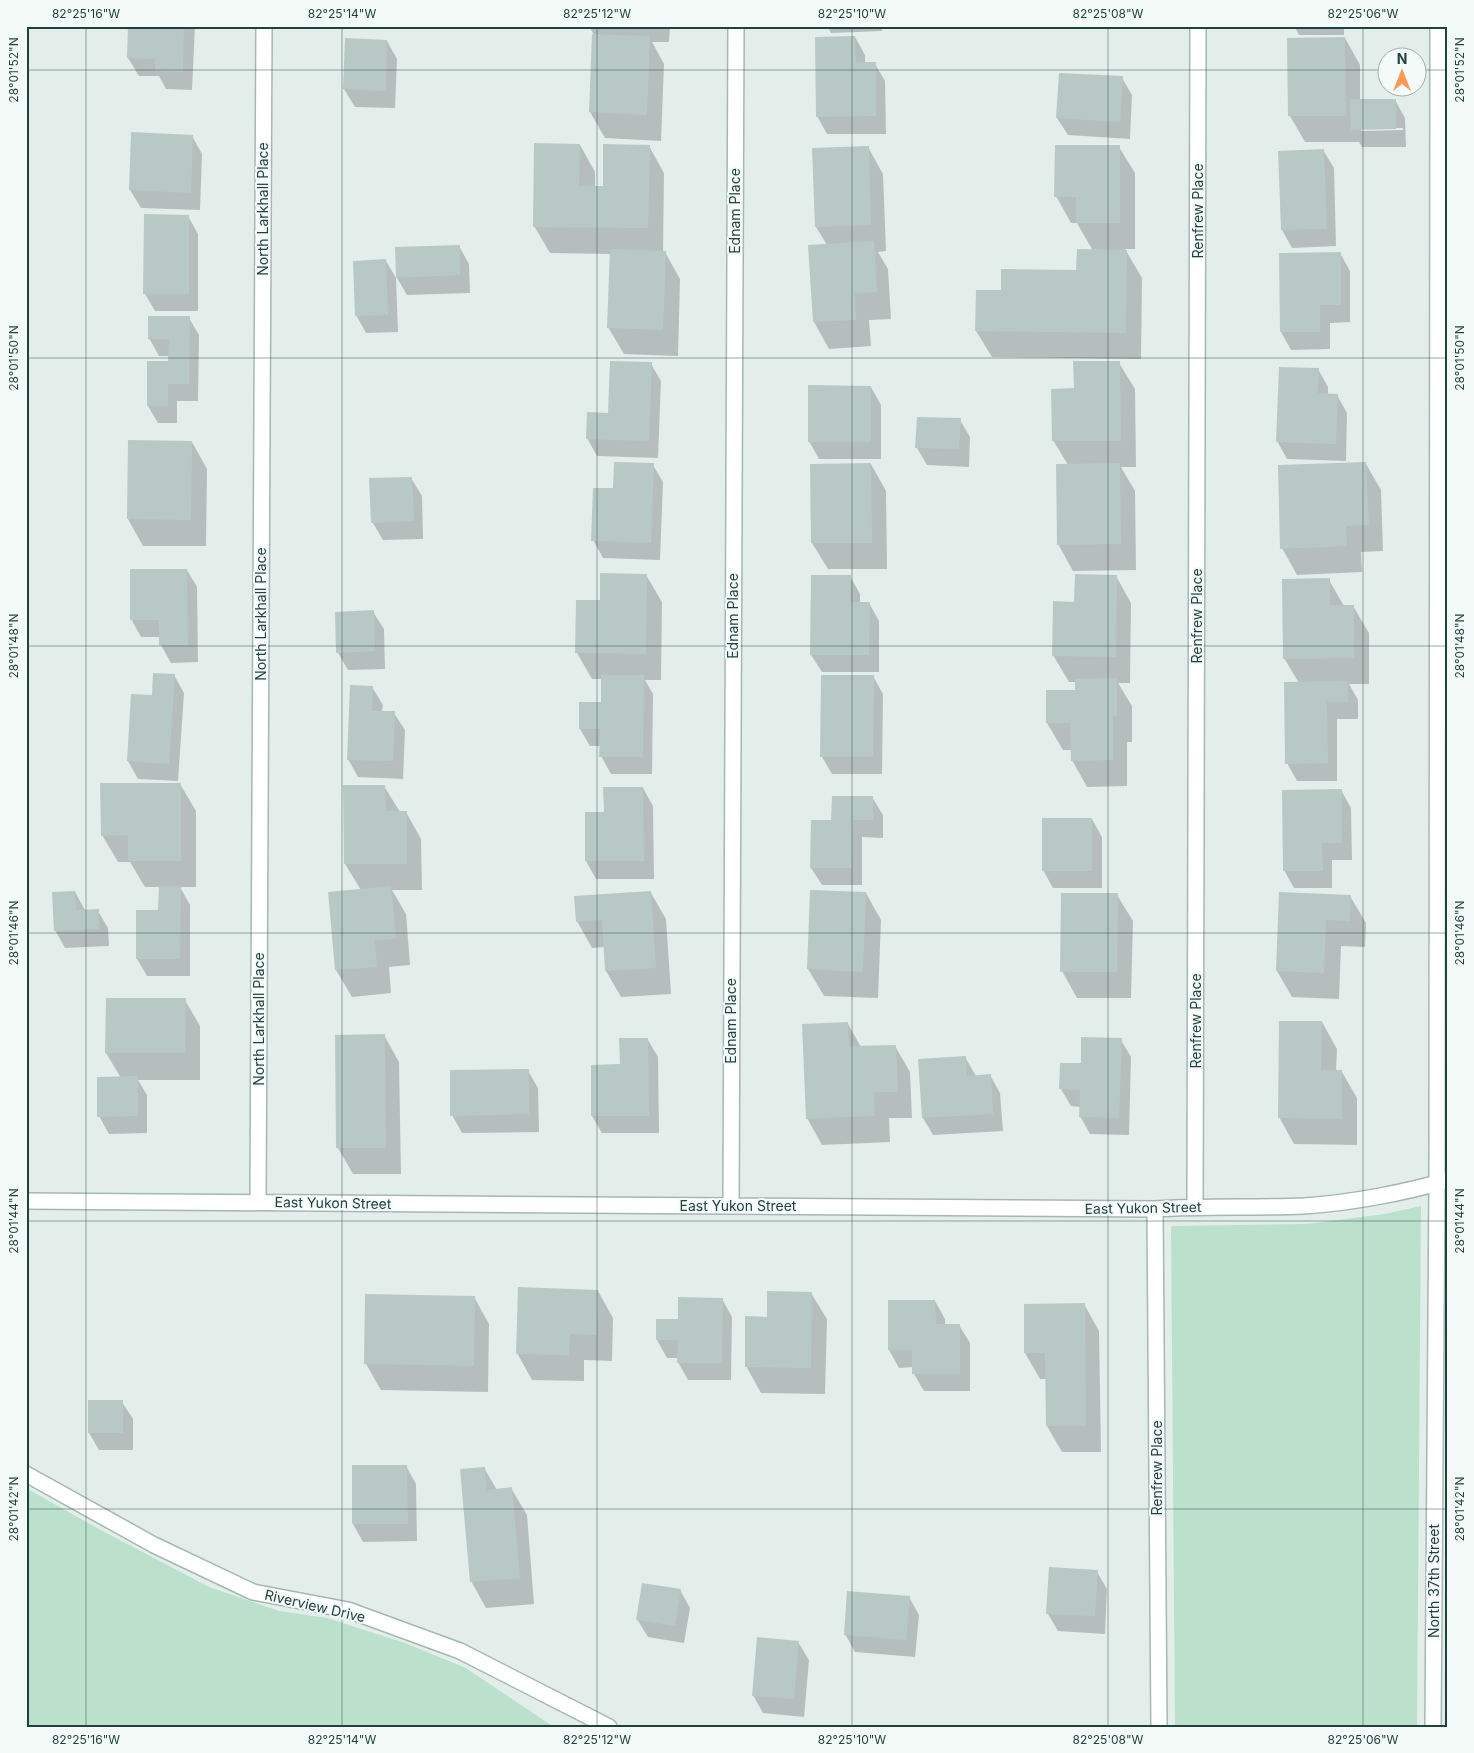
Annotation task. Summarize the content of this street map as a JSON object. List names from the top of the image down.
{
  "streets": {
    "street": [
      "North Larkhall Place",
      "Ednam Place",
      "Renfrew Place",
      "East Yukon Street",
      "North 37th Street",
      "Riverview Drive"
    ]
  },
  "crossings": [
    ["North Larkhall Place", "East Yukon Street"],
    ["Ednam Place", "East Yukon Street"],
    ["Renfrew Place", "East Yukon Street"],
    ["East Yukon Street", "North 37th Street"]
  ],
  "north": "top",
  "coordinates": [
    "82°25'16\"W",
    "82°25'14\"W",
    "82°25'12\"W",
    "82°25'10\"W",
    "82°25'08\"W",
    "82°25'06\"W",
    "28°01'52\"N",
    "28°01'50\"N",
    "28°01'48\"N",
    "28°01'46\"N",
    "28°01'44\"N",
    "28°01'42\"N"
  ]
}
